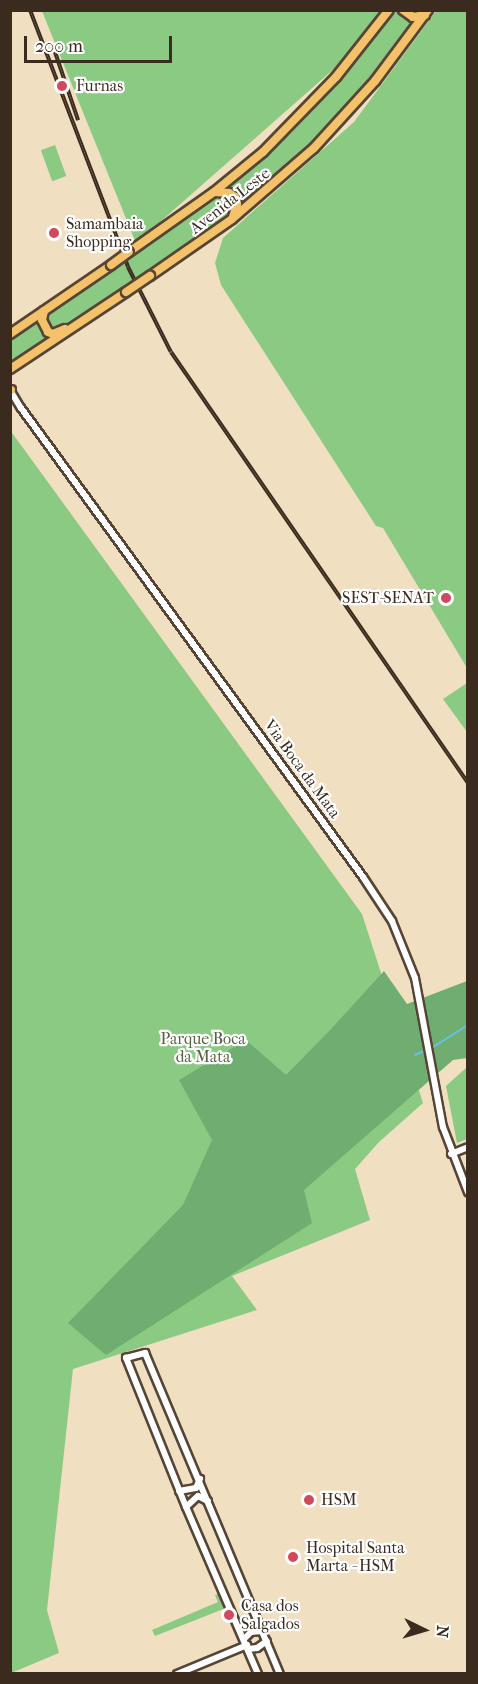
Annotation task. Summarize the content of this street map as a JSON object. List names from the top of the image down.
{
  "streets": {
    "main road": ["Avenida Leste"],
    "street": ["Via Boca da Mata"]
  },
  "parks": ["Parque Boca da Mata"],
  "places": [
    "Furnas",
    "Samambaia Shopping",
    "SEST-SENAT",
    "HSM",
    "Hospital Santa Marta - HSM",
    "Casa dos Salgados"
  ],
  "scale_bar": "200 m",
  "north": "right"
}
